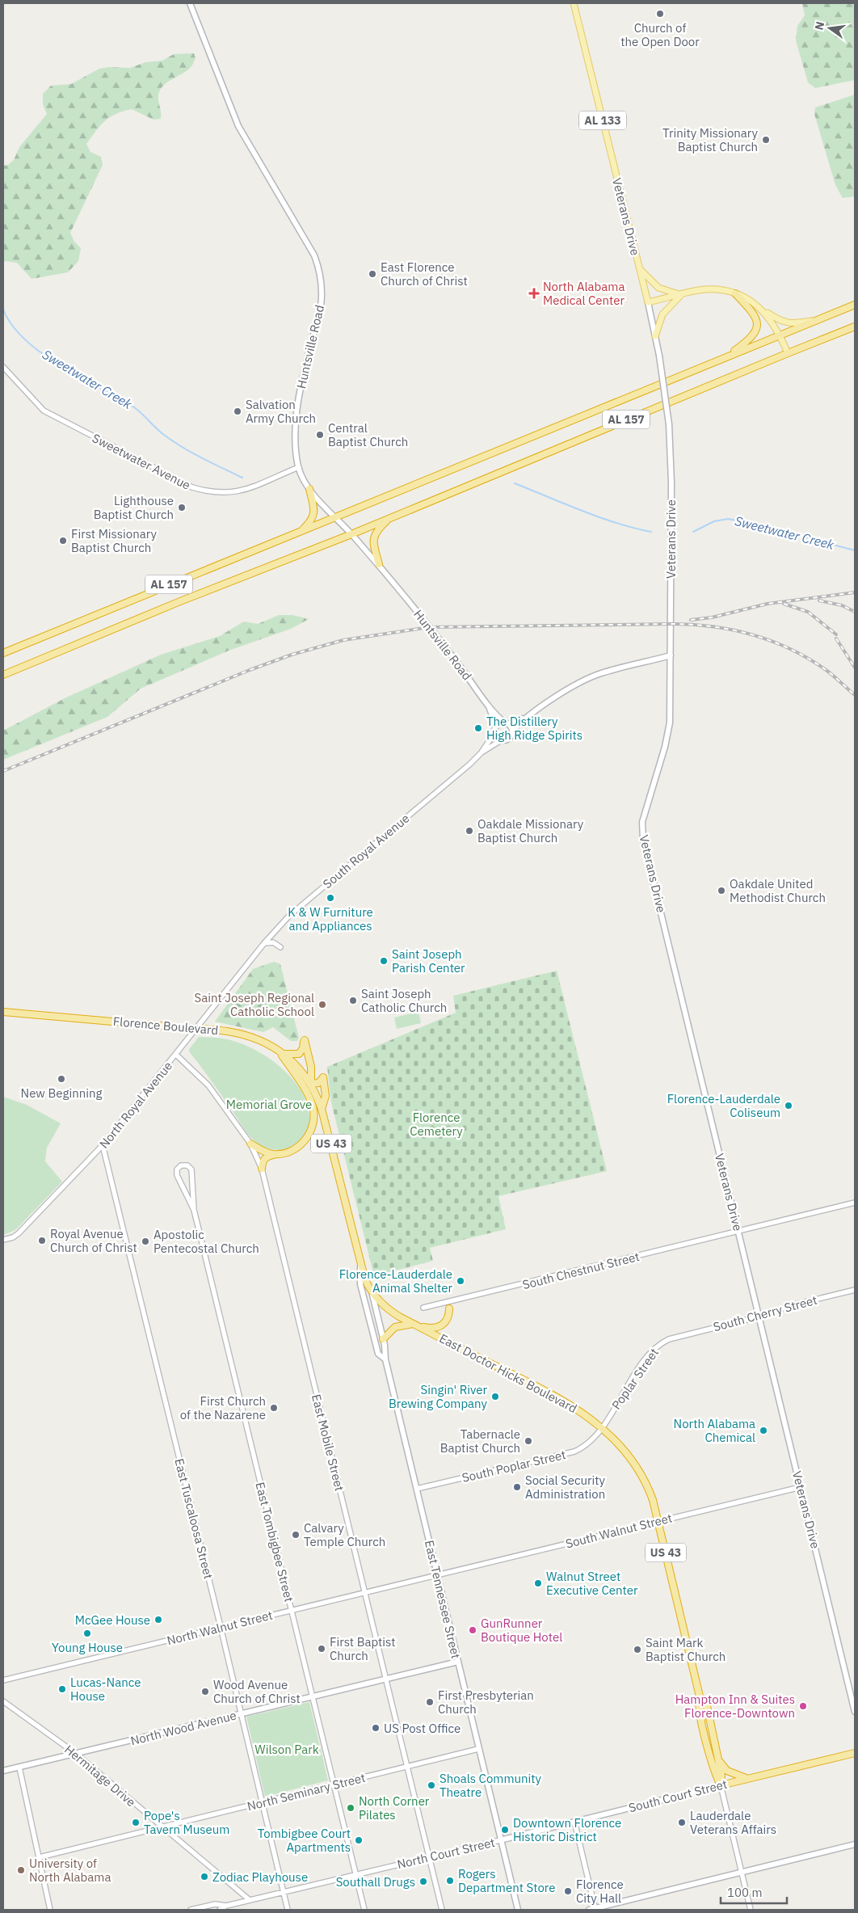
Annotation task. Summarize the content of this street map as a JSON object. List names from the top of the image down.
{
  "streets": {
    "highway": [
      "AL 157",
      "Florence Boulevard",
      "US 43",
      "East Doctor Hicks Boulevard",
      "East Tennessee Street",
      "South Court Street"
    ],
    "main road": [
      "AL 133",
      "Veterans Drive",
      "Huntsville Road",
      "North Wood Avenue"
    ],
    "street": [
      "Sweetwater Avenue",
      "South Royal Avenue",
      "North Royal Avenue",
      "South Chestnut Street",
      "South Cherry Street",
      "Poplar Street",
      "East Mobile Street",
      "South Poplar Street",
      "East Tuscaloosa Street",
      "South Walnut Street",
      "East Tombigbee Street",
      "North Walnut Street",
      "Hermitage Drive",
      "North Seminary Street",
      "North Court Street"
    ]
  },
  "crossings": [
    ["Veterans Drive", "South Chestnut Street"],
    ["Veterans Drive", "South Cherry Street"],
    ["Veterans Drive", "South Walnut Street"],
    ["Huntsville Road", "AL 157"],
    ["Huntsville Road", "Sweetwater Avenue"],
    ["Huntsville Road", "South Royal Avenue"],
    ["South Royal Avenue", "North Royal Avenue"],
    ["Florence Boulevard", "East Tennessee Street"],
    ["North Royal Avenue", "East Mobile Street"],
    ["North Royal Avenue", "East Tuscaloosa Street"],
    ["South Cherry Street", "Poplar Street"],
    ["East Doctor Hicks Boulevard", "Poplar Street"],
    ["East Doctor Hicks Boulevard", "South Poplar Street"],
    ["East Doctor Hicks Boulevard", "South Walnut Street"],
    ["East Doctor Hicks Boulevard", "East Tennessee Street"],
    ["East Doctor Hicks Boulevard", "South Court Street"],
    ["Poplar Street", "South Poplar Street"],
    ["East Mobile Street", "North Walnut Street"],
    ["East Mobile Street", "North Wood Avenue"],
    ["East Mobile Street", "North Seminary Street"],
    ["East Mobile Street", "North Court Street"],
    ["South Poplar Street", "East Tennessee Street"],
    ["East Tuscaloosa Street", "North Walnut Street"],
    ["East Tuscaloosa Street", "North Wood Avenue"],
    ["East Tuscaloosa Street", "North Seminary Street"],
    ["East Tuscaloosa Street", "North Court Street"],
    ["South Walnut Street", "East Tennessee Street"],
    ["South Walnut Street", "North Walnut Street"],
    ["East Tombigbee Street", "North Walnut Street"],
    ["East Tombigbee Street", "North Wood Avenue"],
    ["East Tombigbee Street", "North Seminary Street"],
    ["East Tombigbee Street", "North Court Street"],
    ["East Tennessee Street", "North Walnut Street"],
    ["East Tennessee Street", "North Wood Avenue"],
    ["East Tennessee Street", "North Seminary Street"],
    ["East Tennessee Street", "South Court Street"],
    ["East Tennessee Street", "North Court Street"],
    ["North Wood Avenue", "Hermitage Drive"],
    ["Hermitage Drive", "North Seminary Street"],
    ["Hermitage Drive", "North Court Street"],
    ["South Court Street", "North Court Street"]
  ],
  "water": ["Sweetwater Creek"],
  "parks": ["Memorial Grove", "Florence Cemetery", "Wilson Park"],
  "places": {
    "other": [
      "Church of the Open Door",
      "Trinity Missionary Baptist Church",
      "East Florence Church of Christ",
      "Salvation Army Church",
      "Central Baptist Church",
      "Lighthouse Baptist Church",
      "First Missionary Baptist Church",
      "The Distillery High Ridge Spirits",
      "Oakdale Missionary Baptist Church",
      "Oakdale United Methodist Church",
      "K & W Furniture and Appliances",
      "Saint Joseph Parish Center",
      "Saint Joseph Catholic Church",
      "Saint Joseph Regional Catholic School",
      "New Beginning",
      "Florence-Lauderdale Coliseum",
      "Royal Avenue Church of Christ",
      "Apostolic Pentecostal Church",
      "Florence-Lauderdale Animal Shelter",
      "Singin' River Brewing Company",
      "First Church of the Nazarene",
      "North Alabama Chemical",
      "Tabernacle Baptist Church",
      "Social Security Administration",
      "Calvary Temple Church",
      "Walnut Street Executive Center",
      "McGee House",
      "GunRunner Boutique Hotel",
      "Young House",
      "First Baptist Church",
      "Saint Mark Baptist Church",
      "Lucas-Nance House",
      "Wood Avenue Church of Christ",
      "First Presbyterian Church",
      "Hampton Inn & Suites Florence-Downtown",
      "US Post Office",
      "Shoals Community Theatre",
      "North Corner Pilates",
      "Pope's Tavern Museum",
      "Lauderdale Veterans Affairs",
      "Downtown Florence Historic District",
      "Tombigbee Court Apartments",
      "University of North Alabama",
      "Zodiac Playhouse",
      "Rogers Department Store",
      "Southall Drugs",
      "Florence City Hall"
    ],
    "health": ["North Alabama Medical Center"]
  },
  "scale_bar": "100 m",
  "north": "left"
}
